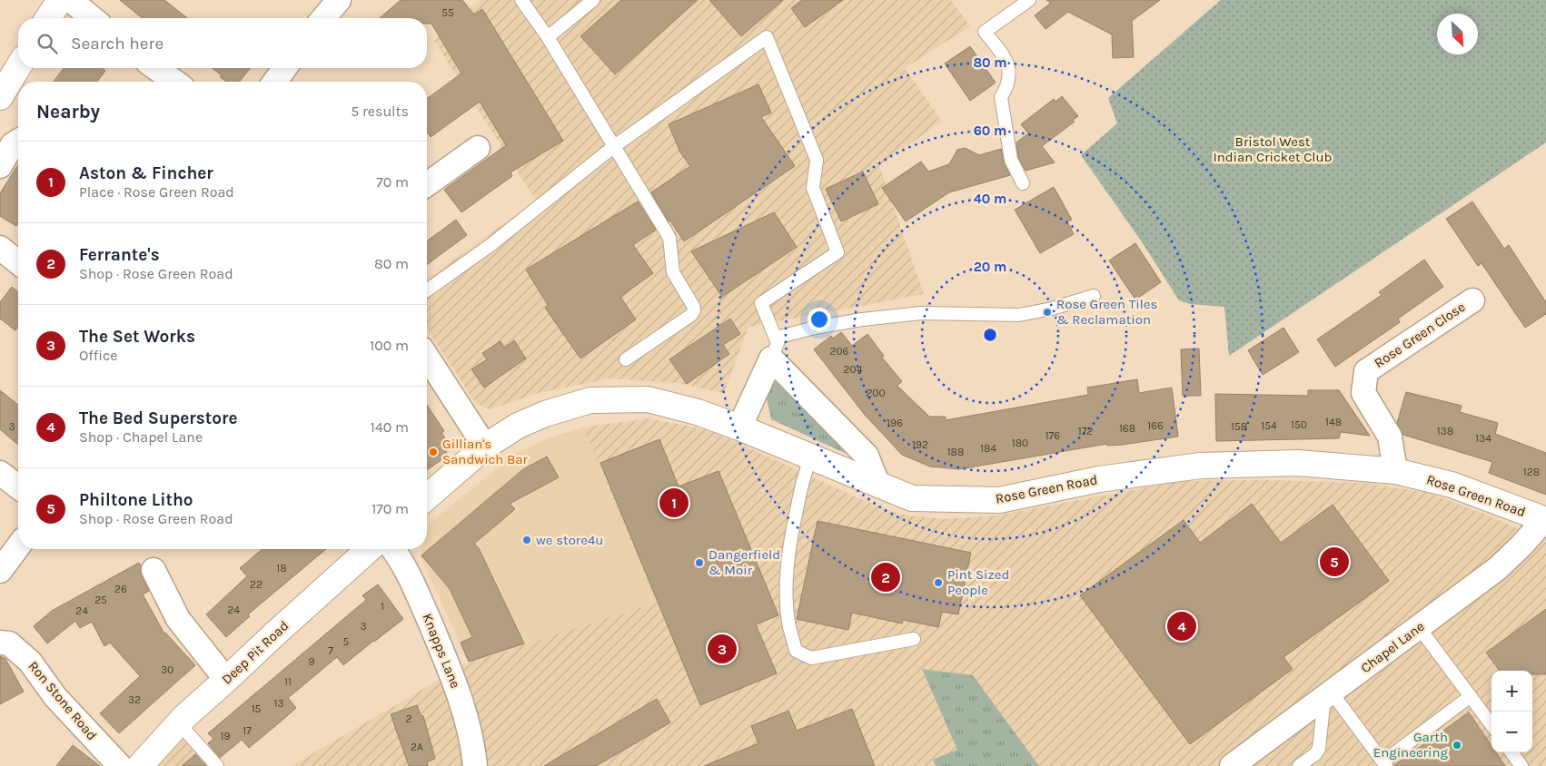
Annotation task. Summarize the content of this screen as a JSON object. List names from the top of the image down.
{
  "streets": {
    "street": [
      "Rose Green Close",
      "Rose Green Road",
      "Chapel Lane",
      "Knapps Lane",
      "Deep Pit Road",
      "Ron Stone Road"
    ]
  },
  "crossings": [
    ["Rose Green Close", "Rose Green Road"],
    ["Rose Green Road", "Chapel Lane"]
  ],
  "parks": ["Bristol West Indian Cricket Club"],
  "places": [
    "Rose Green Tiles & Reclamation",
    "Gillian's Sandwich Bar",
    "we store4u",
    "Dangerfield & Moir",
    "Pint Sized People",
    "Garth Engineering"
  ],
  "house_numbers": [
    "55",
    "206",
    "204",
    "200",
    "148",
    "196",
    "150",
    "166",
    "154",
    "3",
    "158",
    "168",
    "172",
    "138",
    "176",
    "134",
    "180",
    "192",
    "184",
    "188",
    "128",
    "18",
    "22",
    "26",
    "25",
    "1",
    "24",
    "24",
    "3",
    "5",
    "7",
    "9",
    "30",
    "11",
    "32",
    "13",
    "15",
    "2",
    "17",
    "19",
    "2A"
  ],
  "north": "bottom right",
  "page": {
    "search": "Search here",
    "heading": ["Nearby", "5 results"],
    "list": [
      {
        "mark": "1",
        "name": "Aston & Fincher",
        "note": "Place · Rose Green Road",
        "value": "70 m"
      },
      {
        "mark": "2",
        "name": "Ferrante's",
        "note": "Shop · Rose Green Road",
        "value": "80 m"
      },
      {
        "mark": "3",
        "name": "The Set Works",
        "note": "Office",
        "value": "100 m"
      },
      {
        "mark": "4",
        "name": "The Bed Superstore",
        "note": "Shop · Chapel Lane",
        "value": "140 m"
      },
      {
        "mark": "5",
        "name": "Philtone Litho",
        "note": "Shop · Rose Green Road",
        "value": "170 m"
      }
    ],
    "pins": [
      "1",
      "5",
      "2",
      "4",
      "3"
    ],
    "map_buttons": ["+", "−"]
  },
  "rings": [
    "80 m",
    "60 m",
    "40 m",
    "20 m"
  ]
}
